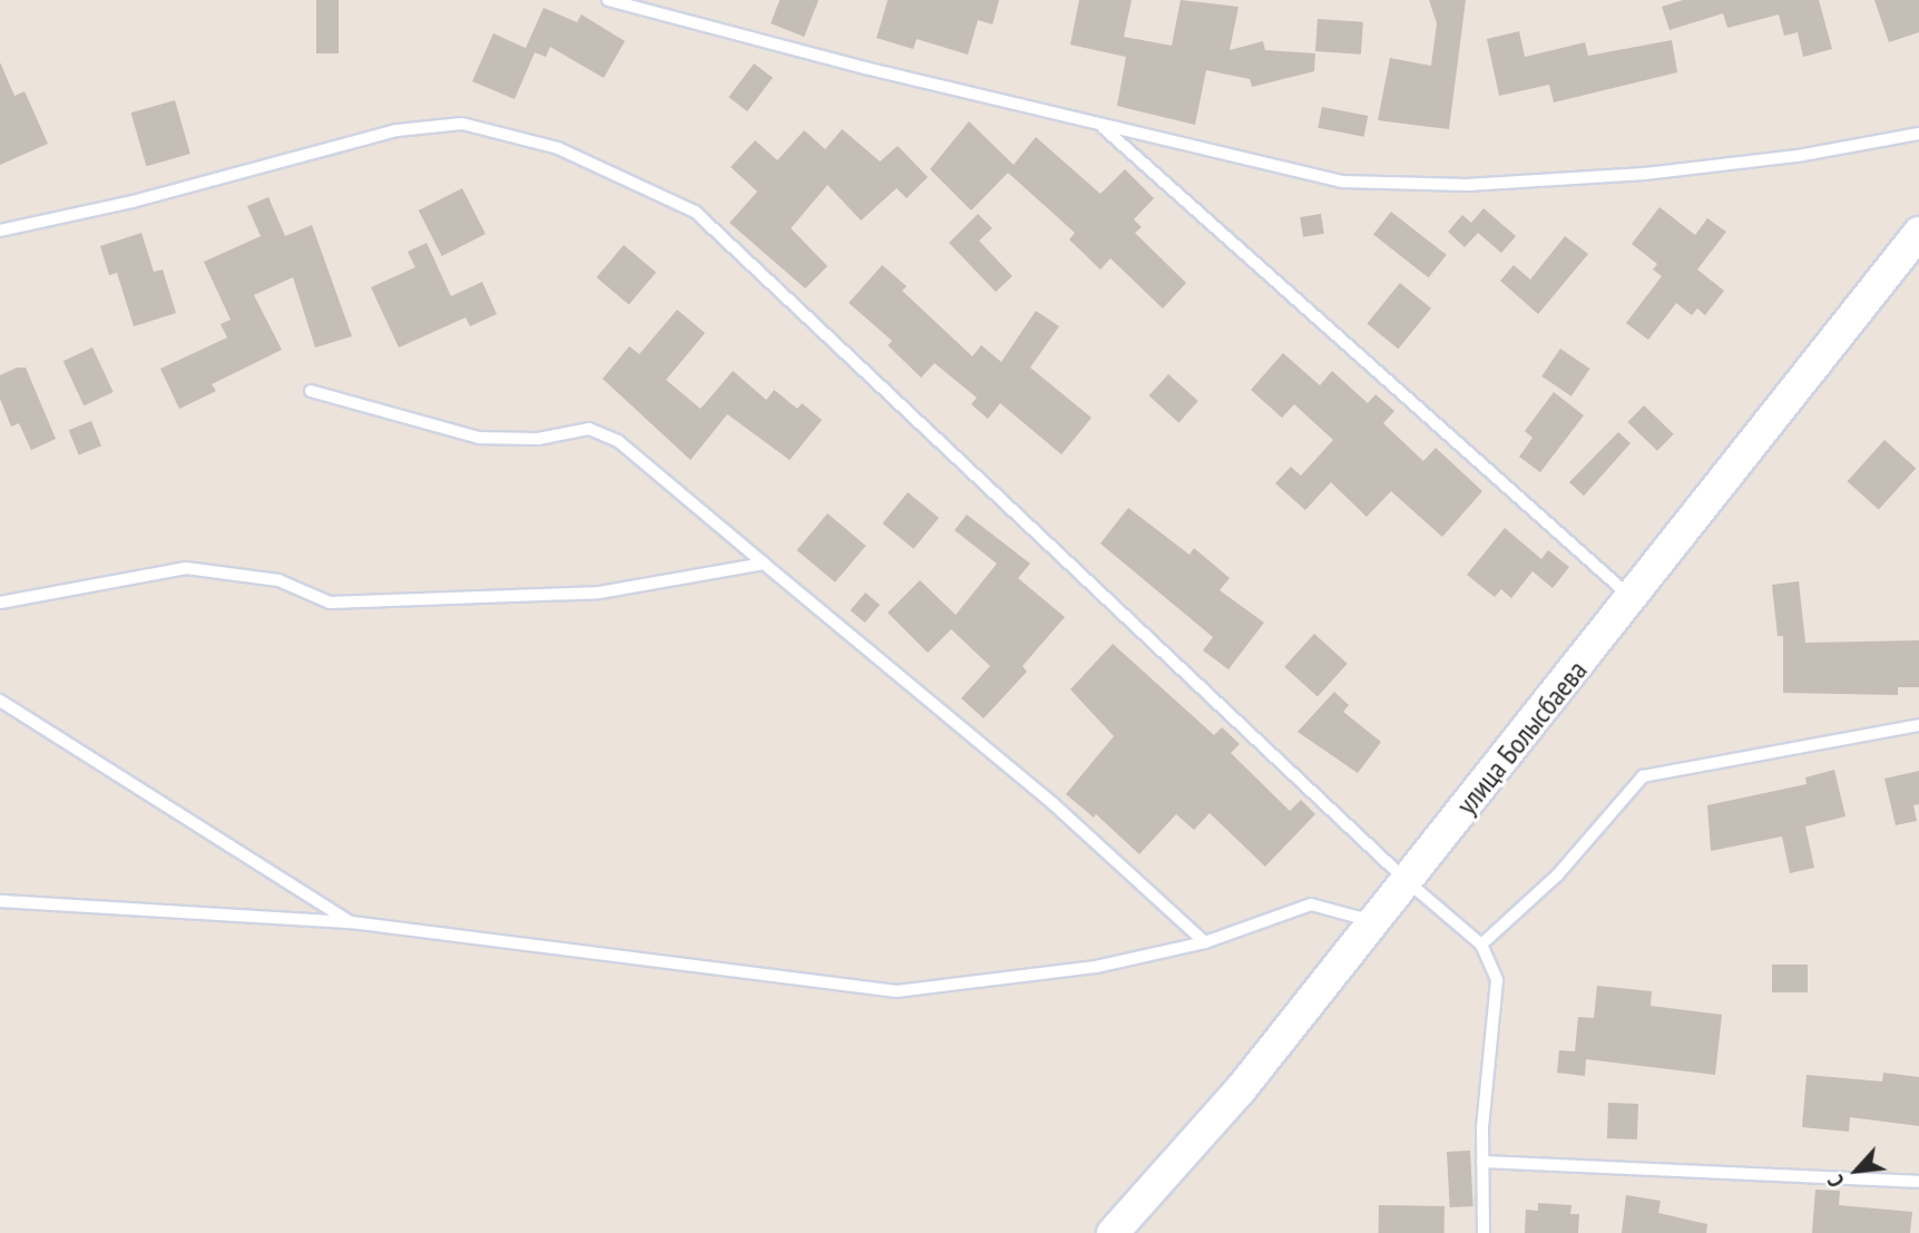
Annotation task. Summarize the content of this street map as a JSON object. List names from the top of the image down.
{
  "streets": {
    "street": ["улица Болысбаева"]
  },
  "north": "bottom left"
}
